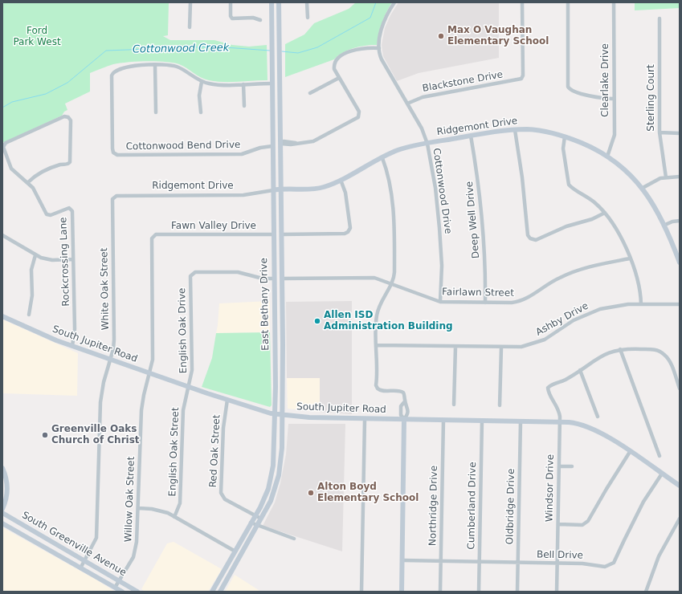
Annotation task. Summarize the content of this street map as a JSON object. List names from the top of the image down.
{
  "streets": {
    "main road": [
      "Ridgemont Drive",
      "East Bethany Drive",
      "South Jupiter Road",
      "South Greenville Avenue"
    ],
    "street": [
      "Clearlake Drive",
      "Blackstone Drive",
      "Sterling Court",
      "Cottonwood Bend Drive",
      "Cottonwood Drive",
      "Deep Well Drive",
      "Fawn Valley Drive",
      "Rockcrossing Lane",
      "White Oak Street",
      "Fairlawn Street",
      "Ashby Drive",
      "English Oak Drive",
      "Red Oak Street",
      "English Oak Street",
      "Windsor Drive",
      "Willow Oak Street",
      "Northridge Drive",
      "Cumberland Drive",
      "Oldbridge Drive",
      "Bell Drive"
    ]
  },
  "crossings": [
    ["Clearlake Drive", "Ridgemont Drive"],
    ["Blackstone Drive", "Cottonwood Drive"],
    ["Ridgemont Drive", "Cottonwood Drive"],
    ["Ridgemont Drive", "Deep Well Drive"],
    ["Ridgemont Drive", "White Oak Street"],
    ["Ridgemont Drive", "East Bethany Drive"],
    ["Cottonwood Bend Drive", "East Bethany Drive"],
    ["Cottonwood Drive", "Fairlawn Street"],
    ["Deep Well Drive", "Fairlawn Street"],
    ["Fawn Valley Drive", "East Bethany Drive"],
    ["Fawn Valley Drive", "Willow Oak Street"],
    ["Rockcrossing Lane", "South Jupiter Road"],
    ["White Oak Street", "South Jupiter Road"],
    ["White Oak Street", "South Greenville Avenue"],
    ["Fairlawn Street", "East Bethany Drive"],
    ["East Bethany Drive", "English Oak Drive"],
    ["East Bethany Drive", "South Jupiter Road"],
    ["East Bethany Drive", "Red Oak Street"],
    ["English Oak Drive", "South Jupiter Road"],
    ["English Oak Drive", "English Oak Street"],
    ["South Jupiter Road", "Red Oak Street"],
    ["South Jupiter Road", "English Oak Street"],
    ["South Jupiter Road", "Windsor Drive"],
    ["South Jupiter Road", "Willow Oak Street"],
    ["South Jupiter Road", "Northridge Drive"],
    ["South Jupiter Road", "Cumberland Drive"],
    ["South Jupiter Road", "Oldbridge Drive"],
    ["South Jupiter Road", "Bell Drive"],
    ["Windsor Drive", "Bell Drive"],
    ["Willow Oak Street", "South Greenville Avenue"],
    ["Northridge Drive", "Bell Drive"],
    ["Cumberland Drive", "Bell Drive"],
    ["Oldbridge Drive", "Bell Drive"]
  ],
  "water": ["Cottonwood Creek"],
  "parks": ["Ford Park West"],
  "places": [
    "Max O Vaughan Elementary School",
    "Allen ISD Administration Building",
    "Greenville Oaks Church of Christ",
    "Alton Boyd Elementary School"
  ]
}
